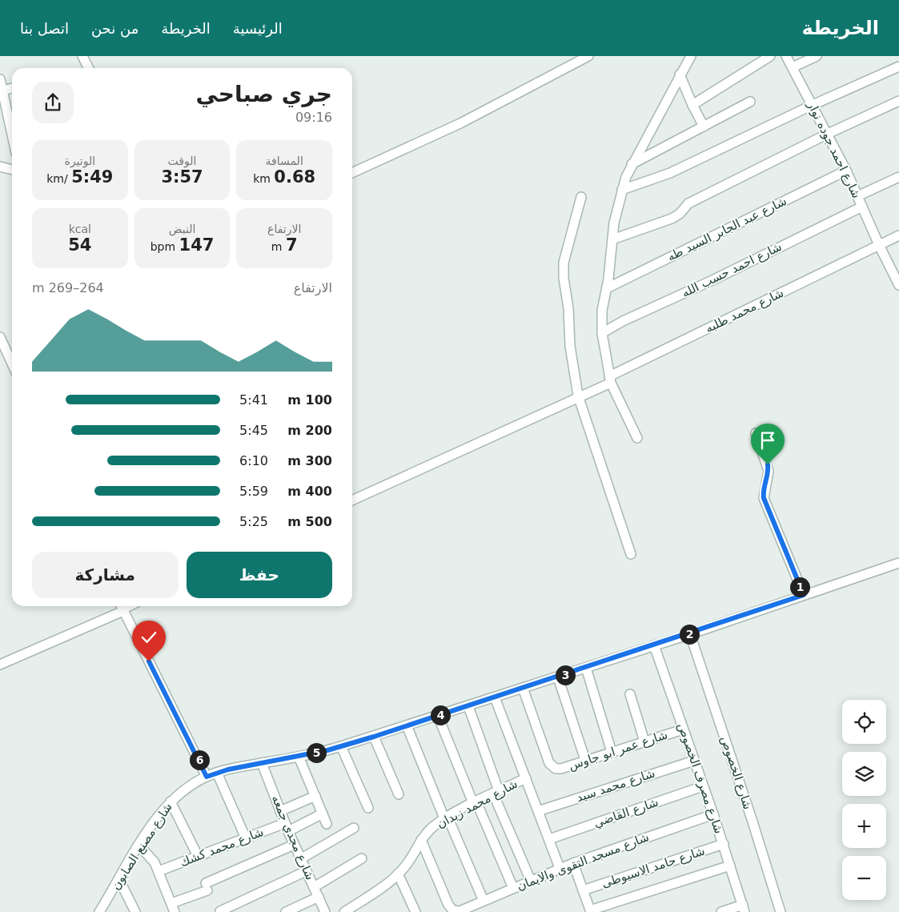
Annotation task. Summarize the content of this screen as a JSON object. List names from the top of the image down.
{
  "streets": {
    "street": [
      "شارع احمد جوده نوار",
      "شارع عبد الجابر السيد طه",
      "شارع احمد حسب الله",
      "شارع محمد طلبه",
      "شارع عمر ابو جاوس",
      "شارع الخصوص",
      "شارع مصرف الخصوص",
      "شارع محمد سيد",
      "شارع محمد زيدان",
      "شارع القاضي",
      "شارع مجدي جمعه",
      "شارع مصنع الصابون",
      "شارع محمد كشك",
      "شارع مسجد التقوى والايمان",
      "شارع حامد الاسيوطى"
    ]
  },
  "crossings": [
    ["شارع احمد جوده نوار", "شارع عبد الجابر السيد طه"],
    ["شارع احمد جوده نوار", "شارع احمد حسب الله"],
    ["شارع احمد جوده نوار", "شارع محمد طلبه"],
    ["شارع عمر ابو جاوس", "شارع مصرف الخصوص"],
    ["شارع عمر ابو جاوس", "شارع مصنع الصابون"],
    ["شارع الخصوص", "شارع مصنع الصابون"],
    ["شارع مصرف الخصوص", "شارع محمد سيد"],
    ["شارع مصرف الخصوص", "شارع القاضي"],
    ["شارع مصرف الخصوص", "شارع مصنع الصابون"],
    ["شارع مصرف الخصوص", "شارع مسجد التقوى والايمان"],
    ["شارع مصرف الخصوص", "شارع حامد الاسيوطى"],
    ["شارع محمد زيدان", "شارع مسجد التقوى والايمان"],
    ["شارع مجدي جمعه", "شارع مصنع الصابون"],
    ["شارع مجدي جمعه", "شارع محمد كشك"]
  ],
  "page": {
    "header": "الخريطة",
    "nav": [
      "الرئيسية",
      "الخريطة",
      "من نحن",
      "اتصل بنا"
    ],
    "heading": ["جري صباحي", "09:16"],
    "stats": [
      ["المسافة", "0.68 km"],
      ["الوقت", "3:57"],
      ["الوتيرة", "5:49 /km"],
      ["الارتفاع", "7 m"],
      ["النبض", "147 bpm"],
      ["kcal", "54"]
    ],
    "chart": ["الارتفاع", "264–269 m"],
    "list": [
      {
        "name": "100 m",
        "note": "5:41"
      },
      {
        "name": "200 m",
        "note": "5:45"
      },
      {
        "name": "300 m",
        "note": "6:10"
      },
      {
        "name": "400 m",
        "note": "5:59"
      },
      {
        "name": "500 m",
        "note": "5:25"
      }
    ],
    "buttons": ["حفظ", "مشاركة"],
    "pins": [
      "1",
      "2",
      "3",
      "4",
      "5",
      "6"
    ],
    "map_buttons": ["+", "−"]
  }
}
